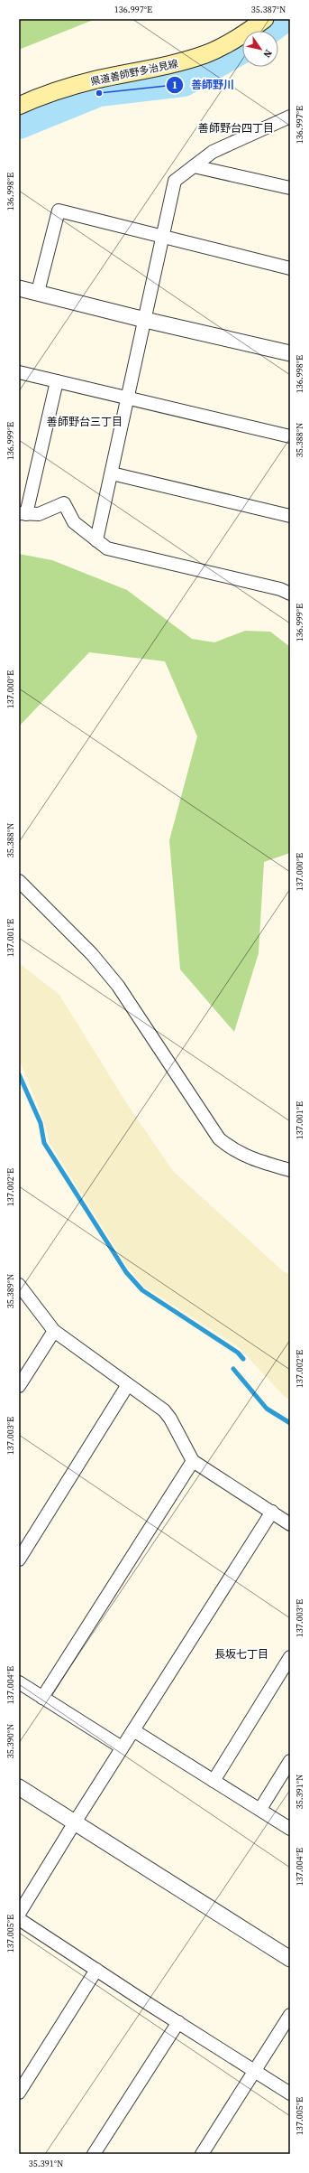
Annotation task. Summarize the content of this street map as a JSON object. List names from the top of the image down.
{
  "streets": {
    "main road": ["県道善師野多治見線"]
  },
  "districts": ["善師野台四丁目", "善師野台三丁目", "長坂七丁目"],
  "places": ["善師野川"],
  "north": "bottom right",
  "coordinates": [
    "136.997°E",
    "35.387°N",
    "136.998°E",
    "35.388°N",
    "136.999°E",
    "137.000°E",
    "137.001°E",
    "137.002°E",
    "35.389°N",
    "137.003°E",
    "137.004°E",
    "35.390°N",
    "35.391°N",
    "137.005°E"
  ]
}
